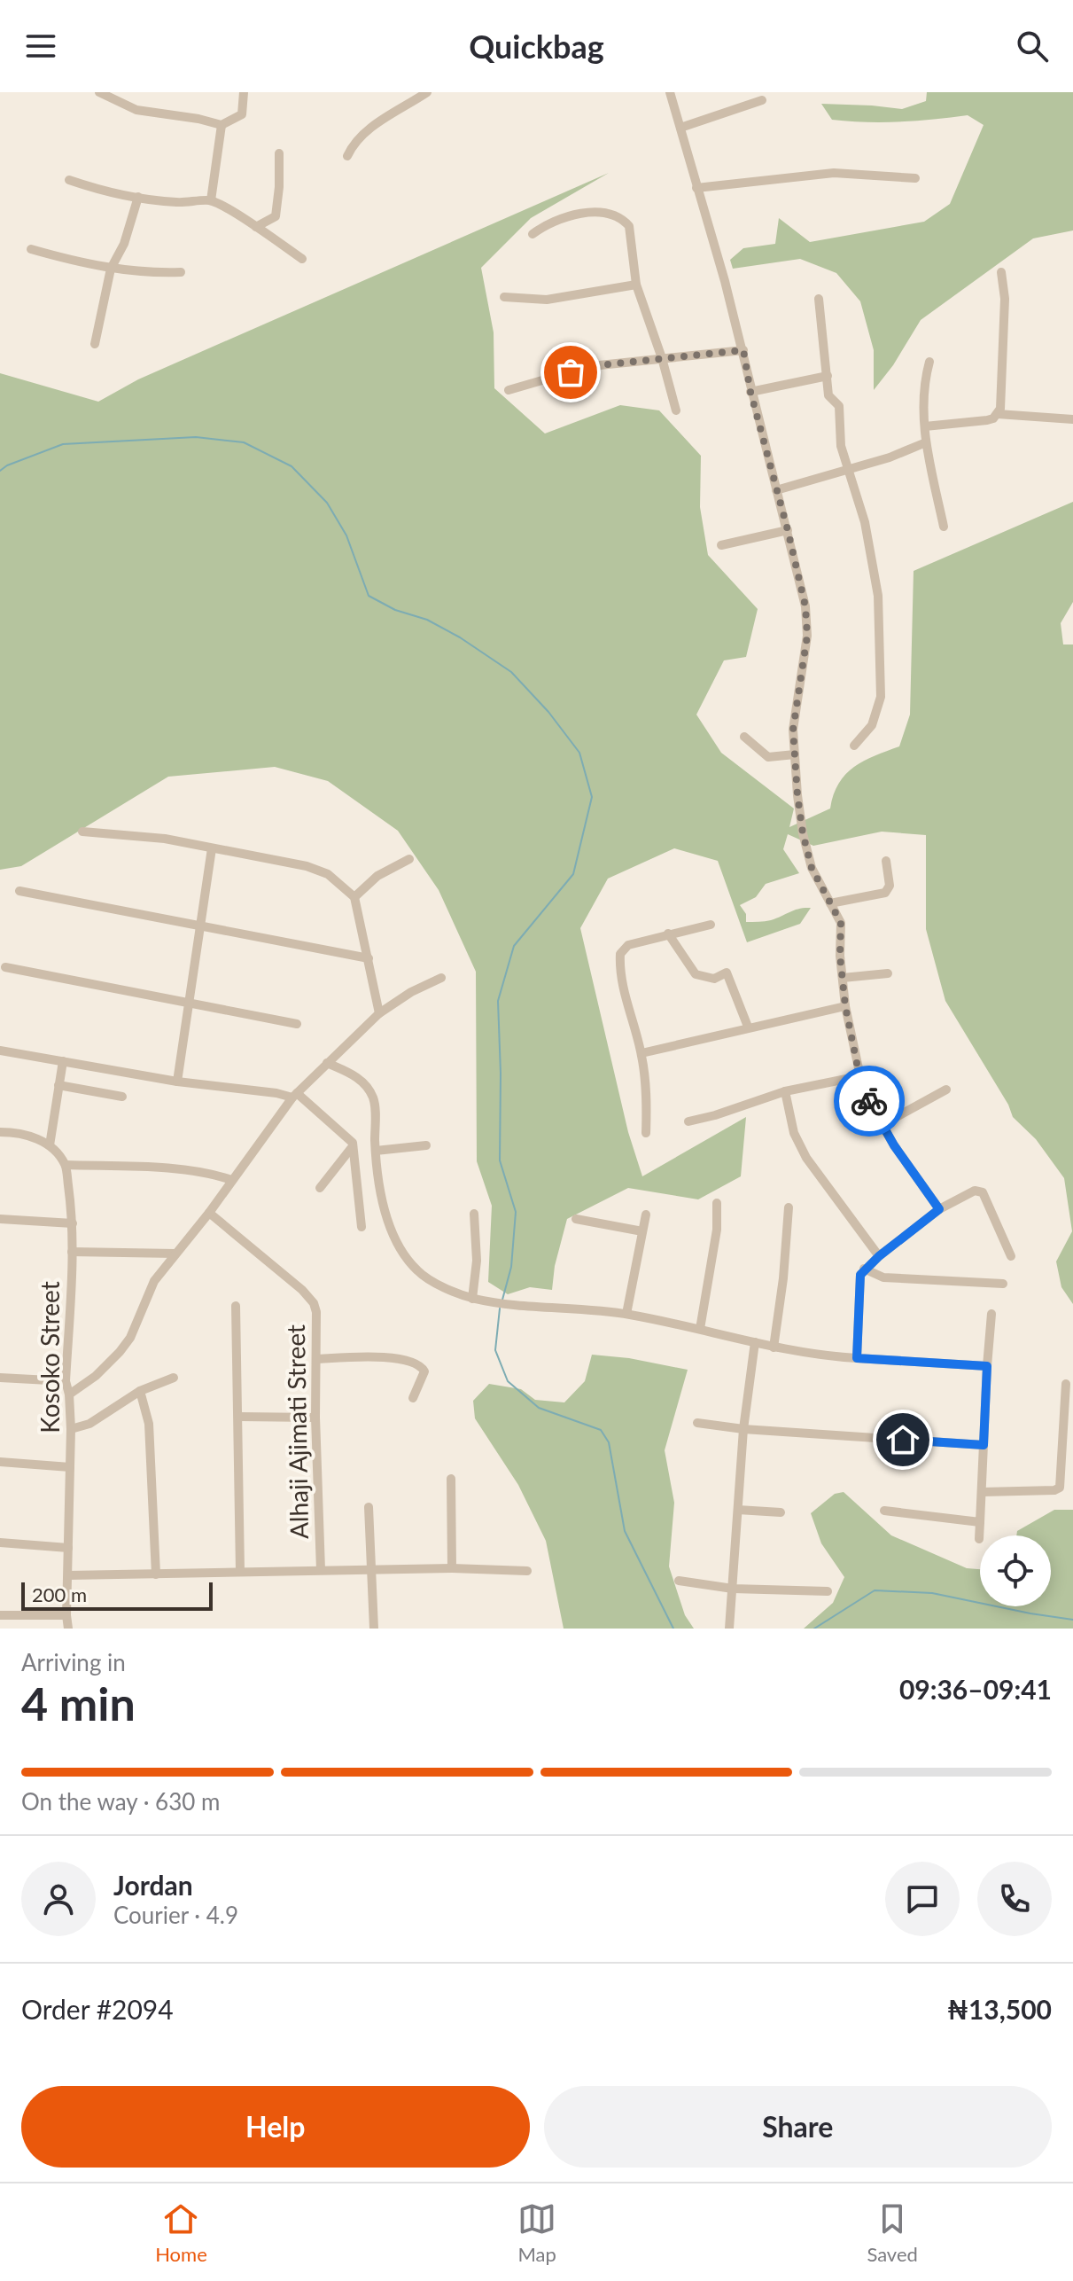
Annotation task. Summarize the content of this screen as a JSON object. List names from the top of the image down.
{
  "streets": {
    "street": ["Kosoko Street", "Alhaji Ajimati Street"]
  },
  "scale_bar": "200 m",
  "page": {
    "header": "Quickbag",
    "scale": "200 m",
    "heading": ["4 min", "Arriving in", "09:36–09:41"],
    "panel": [
      "Jordan",
      "Courier · 4.9",
      "Order #2094",
      "₦13,500"
    ],
    "bar": "On the way · 630 m",
    "buttons": ["Help", "Share"],
    "tabs": ["Home", "Map", "Saved"]
  }
}
